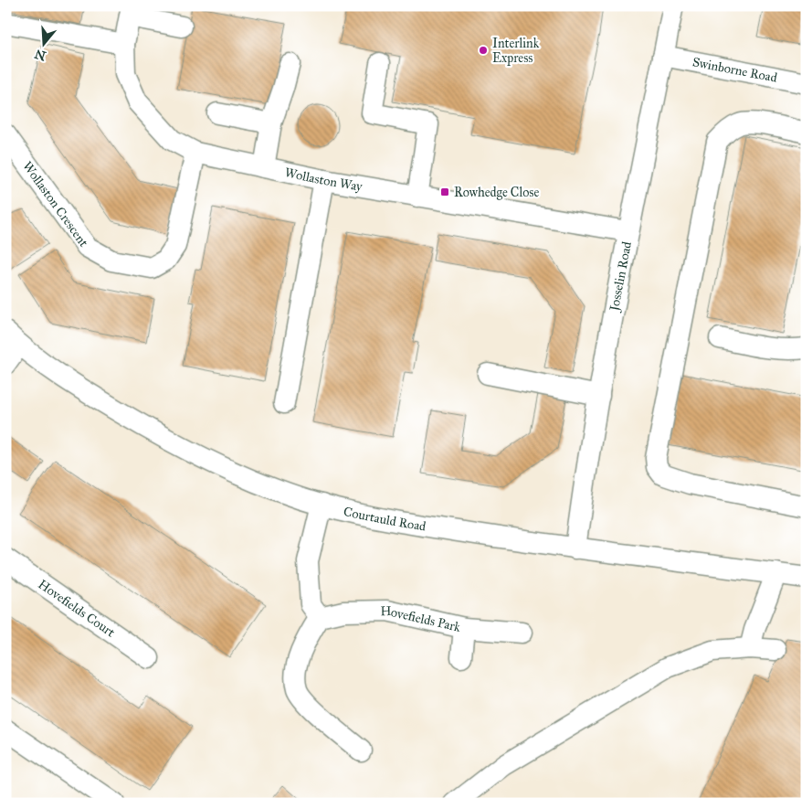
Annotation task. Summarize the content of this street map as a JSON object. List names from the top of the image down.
{
  "streets": {
    "street": [
      "Swinborne Road",
      "Wollaston Way",
      "Wollaston Crescent",
      "Josselin Road",
      "Courtauld Road",
      "Hovefields Court",
      "Hovefields Park"
    ]
  },
  "crossings": [
    ["Swinborne Road", "Josselin Road"],
    ["Wollaston Way", "Wollaston Crescent"],
    ["Wollaston Way", "Josselin Road"],
    ["Josselin Road", "Courtauld Road"]
  ],
  "places": {
    "other": ["Interlink Express"],
    "transit": ["Rowhedge Close"]
  },
  "north": "bottom"
}
